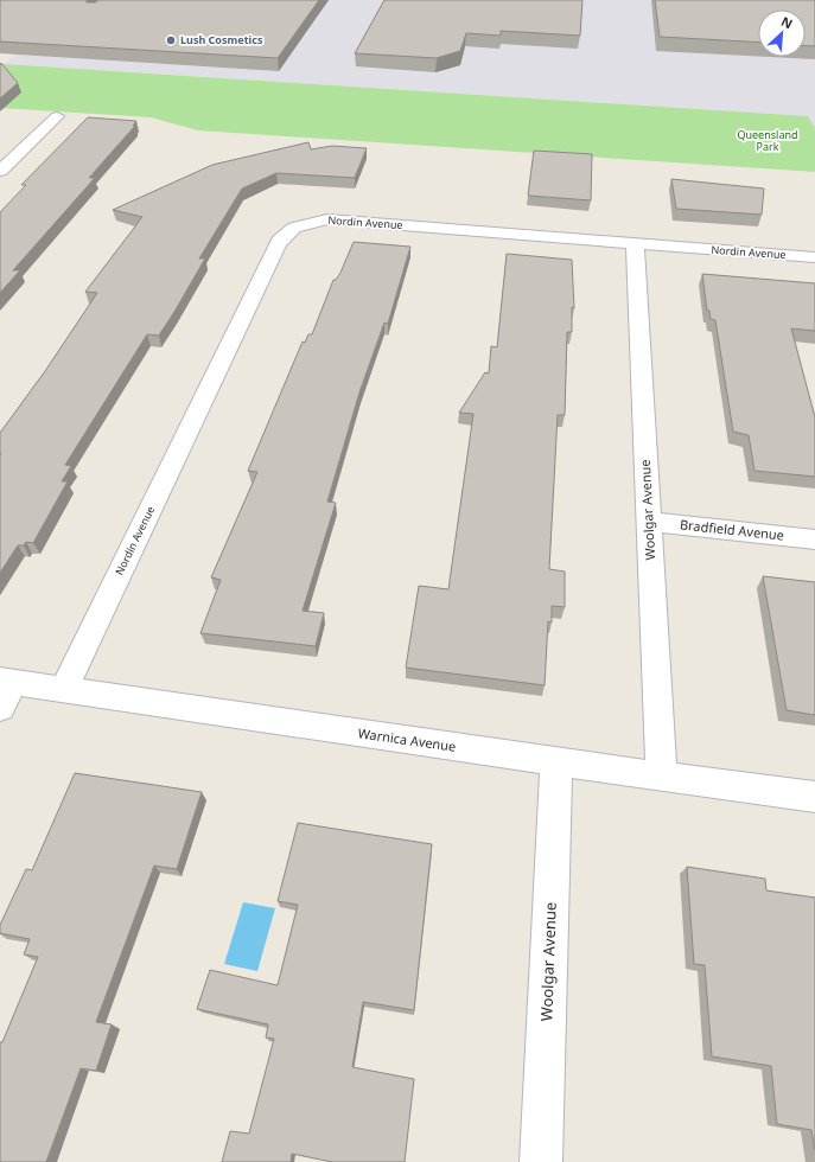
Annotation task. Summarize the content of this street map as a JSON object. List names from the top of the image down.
{
  "streets": {
    "street": [
      "Nordin Avenue",
      "Woolgar Avenue",
      "Bradfield Avenue",
      "Warnica Avenue"
    ]
  },
  "crossings": [
    ["Nordin Avenue", "Woolgar Avenue"],
    ["Nordin Avenue", "Warnica Avenue"],
    ["Woolgar Avenue", "Bradfield Avenue"],
    ["Woolgar Avenue", "Warnica Avenue"]
  ],
  "parks": ["Queensland Park"],
  "places": ["Lush Cosmetics"],
  "north": "top right"
}
